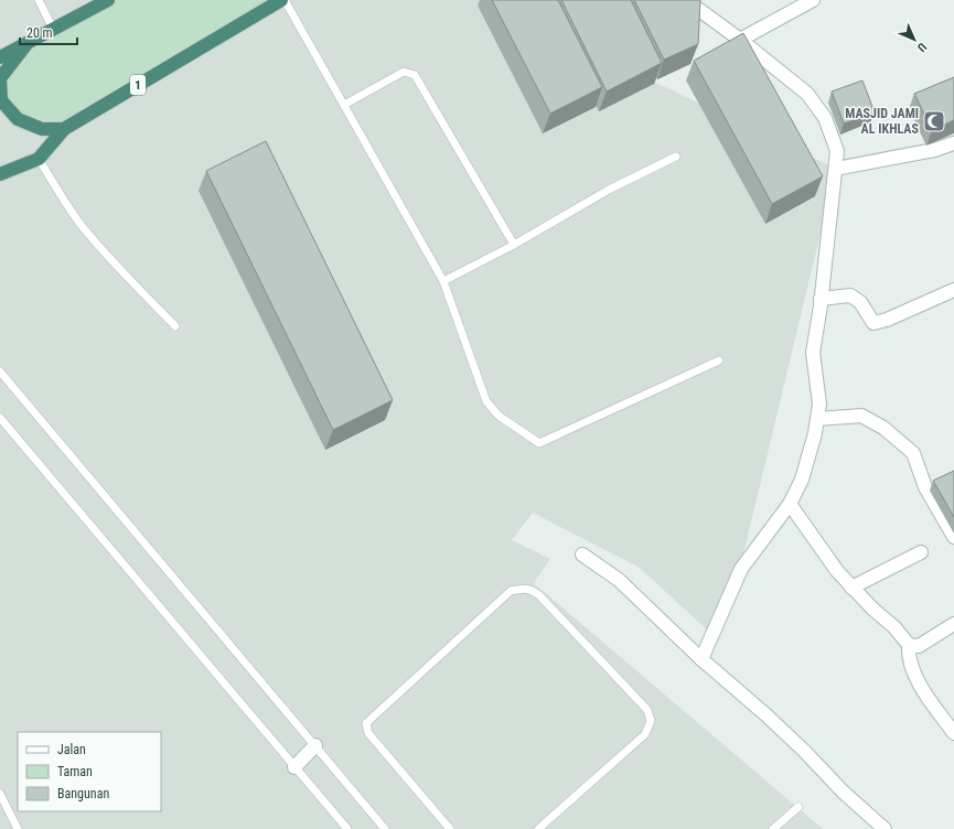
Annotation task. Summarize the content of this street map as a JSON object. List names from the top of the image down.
{
  "streets": {
    "highway": ["1"]
  },
  "places": {
    "mosque": ["MASJID JAMI AL IKHLAS"]
  },
  "legend": ["Jalan", "Taman", "Bangunan"],
  "scale_bar": "20 m",
  "north": "bottom right"
}
